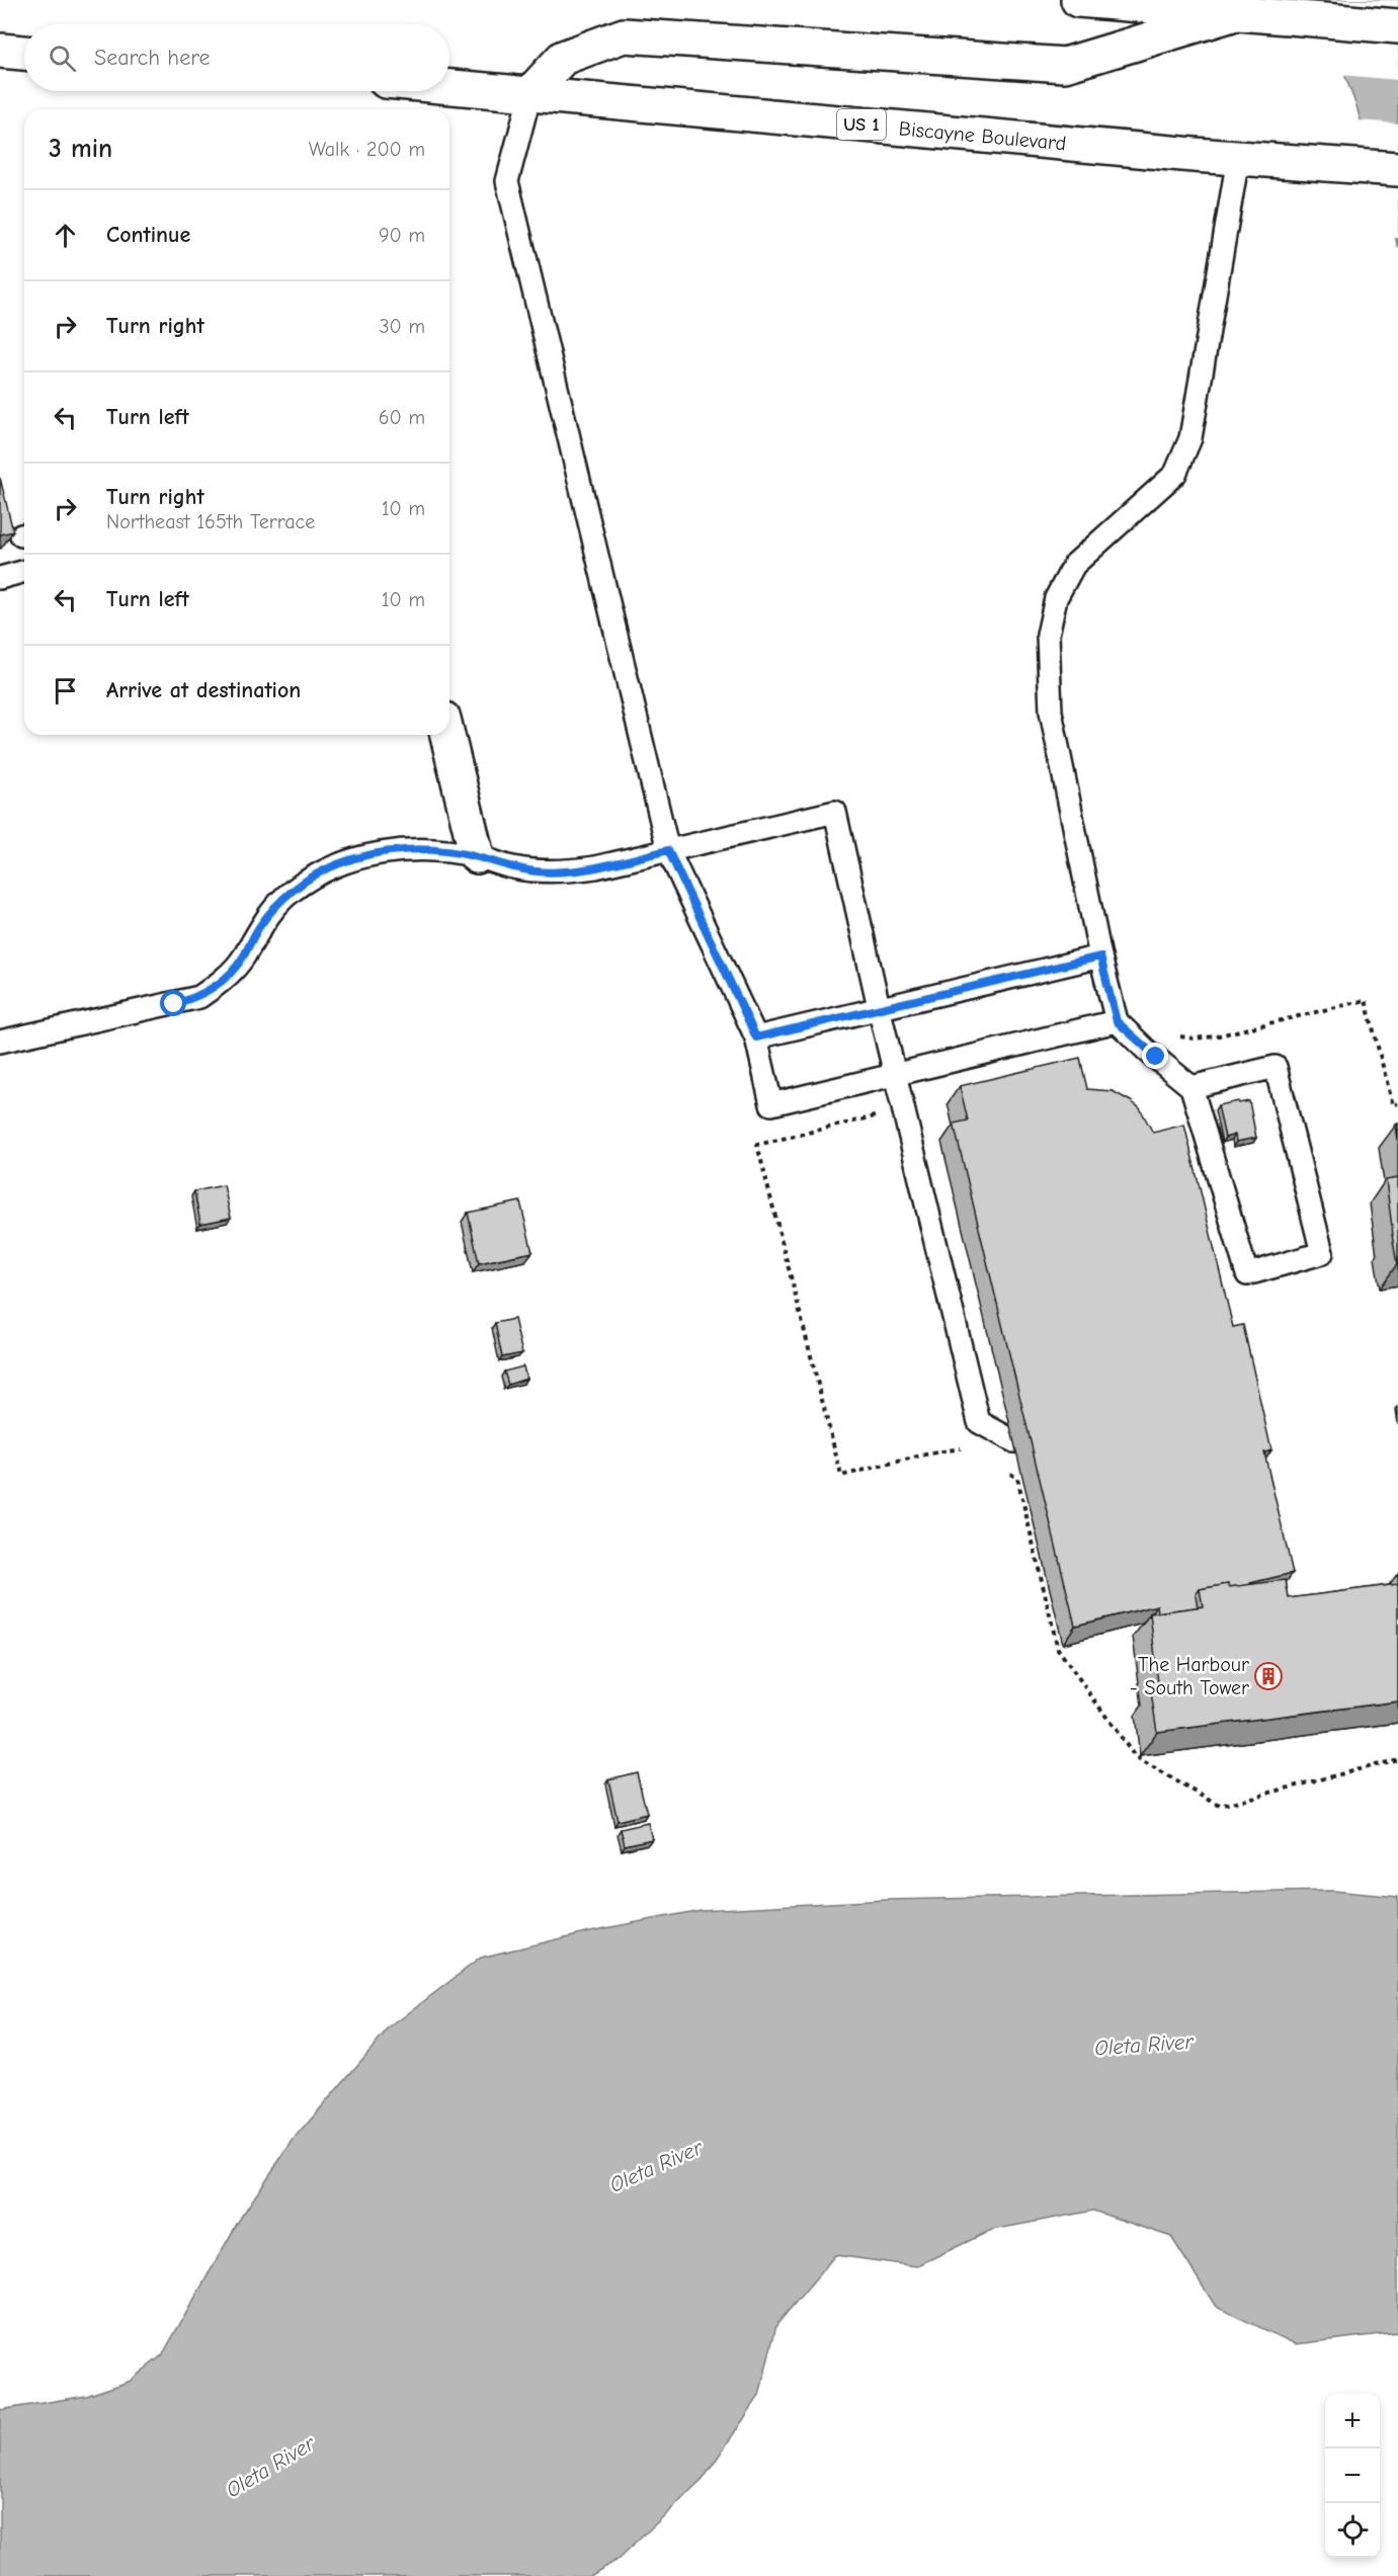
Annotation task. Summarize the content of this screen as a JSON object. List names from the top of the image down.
{
  "streets": {
    "main road": ["US 1", "Biscayne Boulevard"]
  },
  "water": ["Oleta River"],
  "places": {
    "building": ["The Harbour - South Tower"]
  },
  "page": {
    "search": "Search here",
    "heading": ["3 min", "Walk · 200 m"],
    "list": [
      ["Continue", "90 m"],
      ["Turn right", "30 m"],
      ["Turn left", "60 m"],
      ["Turn right", "Northeast 165th Terrace", "10 m"],
      ["Turn left", "10 m"],
      "Arrive at destination"
    ],
    "map_buttons": ["+", "−"]
  }
}
